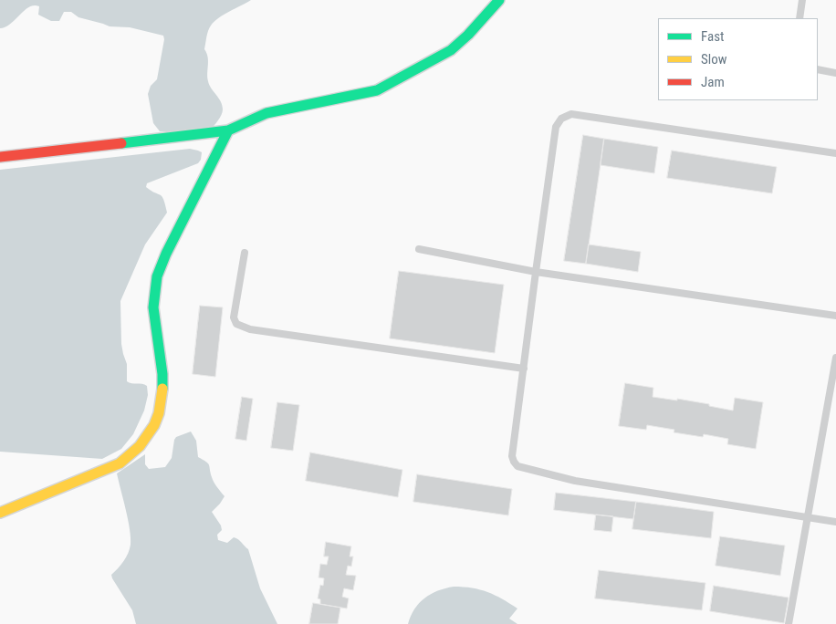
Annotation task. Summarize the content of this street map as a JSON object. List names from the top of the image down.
{
  "legend": ["Fast", "Slow", "Jam"]
}
